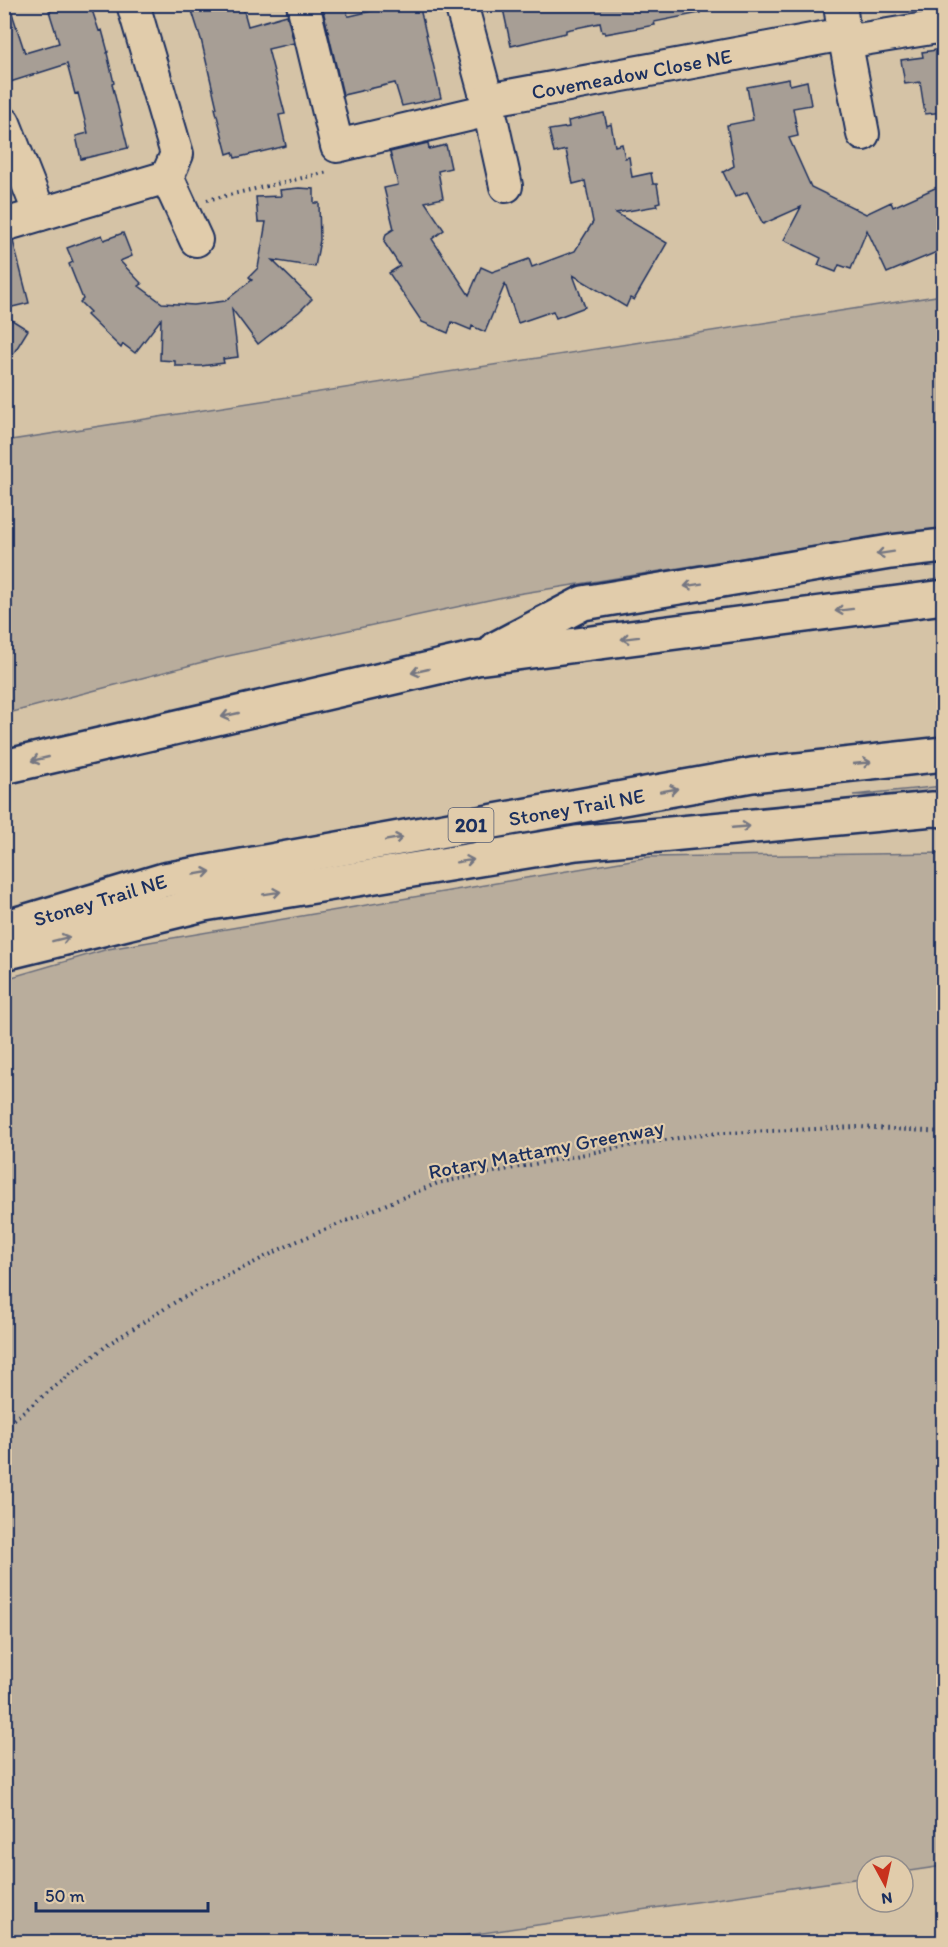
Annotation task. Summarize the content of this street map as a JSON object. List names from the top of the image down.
{
  "streets": {
    "highway": ["Stoney Trail NE", "201"],
    "street": ["Covemeadow Close NE"],
    "path": ["Rotary Mattamy Greenway"]
  },
  "scale_bar": "50 m",
  "north": "bottom"
}
